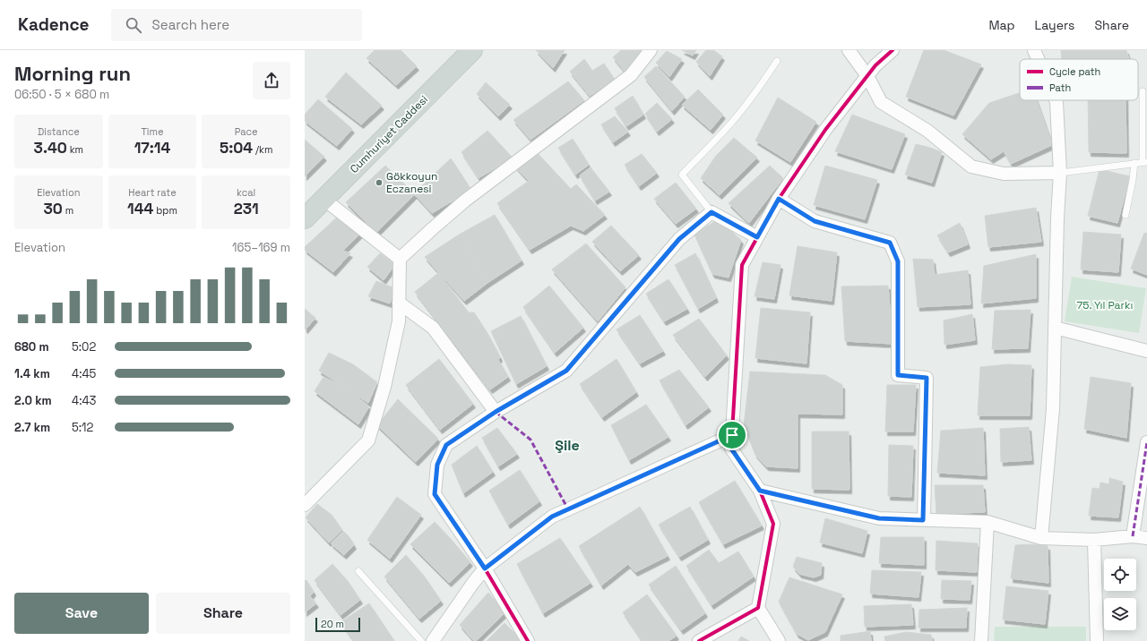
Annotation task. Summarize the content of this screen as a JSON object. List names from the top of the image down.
{
  "streets": {
    "main road": ["Cumhuriyet Caddesi"]
  },
  "districts": ["Şile"],
  "parks": ["75. Yıl Parkı"],
  "places": ["Gökkoyun Eczanesi"],
  "legend": ["Cycle path", "Path"],
  "scale_bar": "20 m",
  "page": {
    "header": "Kadence",
    "search": "Search here",
    "nav": ["Map", "Layers", "Share"],
    "heading": ["Morning run", "06:50 · 5 × 680 m"],
    "stats": [
      ["Distance", "3.40 km"],
      ["Time", "17:14"],
      ["Pace", "5:04 /km"],
      ["Elevation", "30 m"],
      ["Heart rate", "144 bpm"],
      ["kcal", "231"]
    ],
    "chart": ["Elevation", "165–169 m"],
    "list": [
      {
        "name": "680 m",
        "note": "5:02"
      },
      {
        "name": "1.4 km",
        "note": "4:45"
      },
      {
        "name": "2.0 km",
        "note": "4:43"
      },
      {
        "name": "2.7 km",
        "note": "5:12"
      }
    ],
    "buttons": ["Save", "Share"],
    "scale": "20 m"
  }
}
